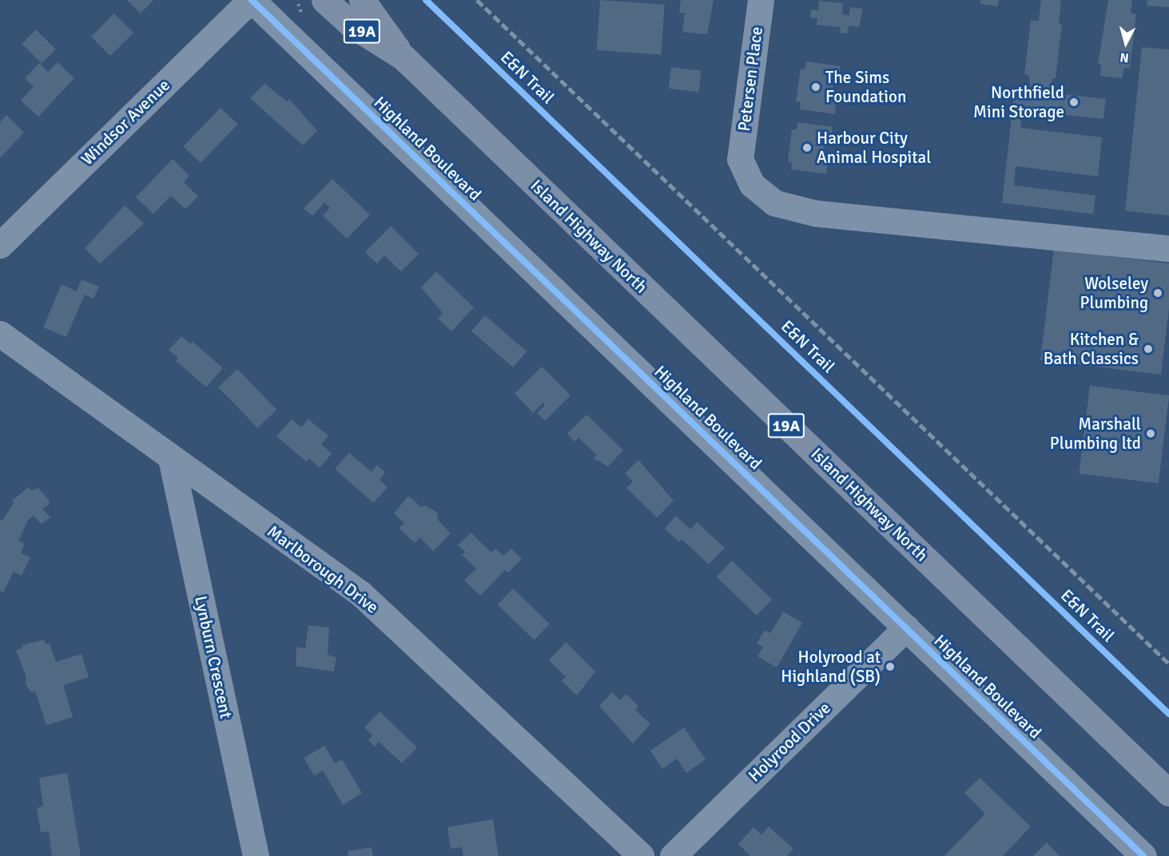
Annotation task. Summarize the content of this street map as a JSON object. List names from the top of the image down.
{
  "streets": {
    "main road": ["19A", "Island Highway North"],
    "street": [
      "Petersen Place",
      "Windsor Avenue",
      "Highland Boulevard",
      "Marlborough Drive",
      "Lynburn Crescent",
      "Holyrood Drive"
    ],
    "cycle path": ["E&N Trail"]
  },
  "crossings": [
    ["Windsor Avenue", "Highland Boulevard"],
    ["Highland Boulevard", "Holyrood Drive"],
    ["Marlborough Drive", "Lynburn Crescent"]
  ],
  "places": [
    "The Sims Foundation",
    "Northfield Mini Storage",
    "Harbour City Animal Hospital",
    "Wolseley Plumbing",
    "Kitchen & Bath Classics",
    "Marshall Plumbing ltd",
    "Holyrood at Highland (SB)"
  ],
  "north": "bottom"
}
